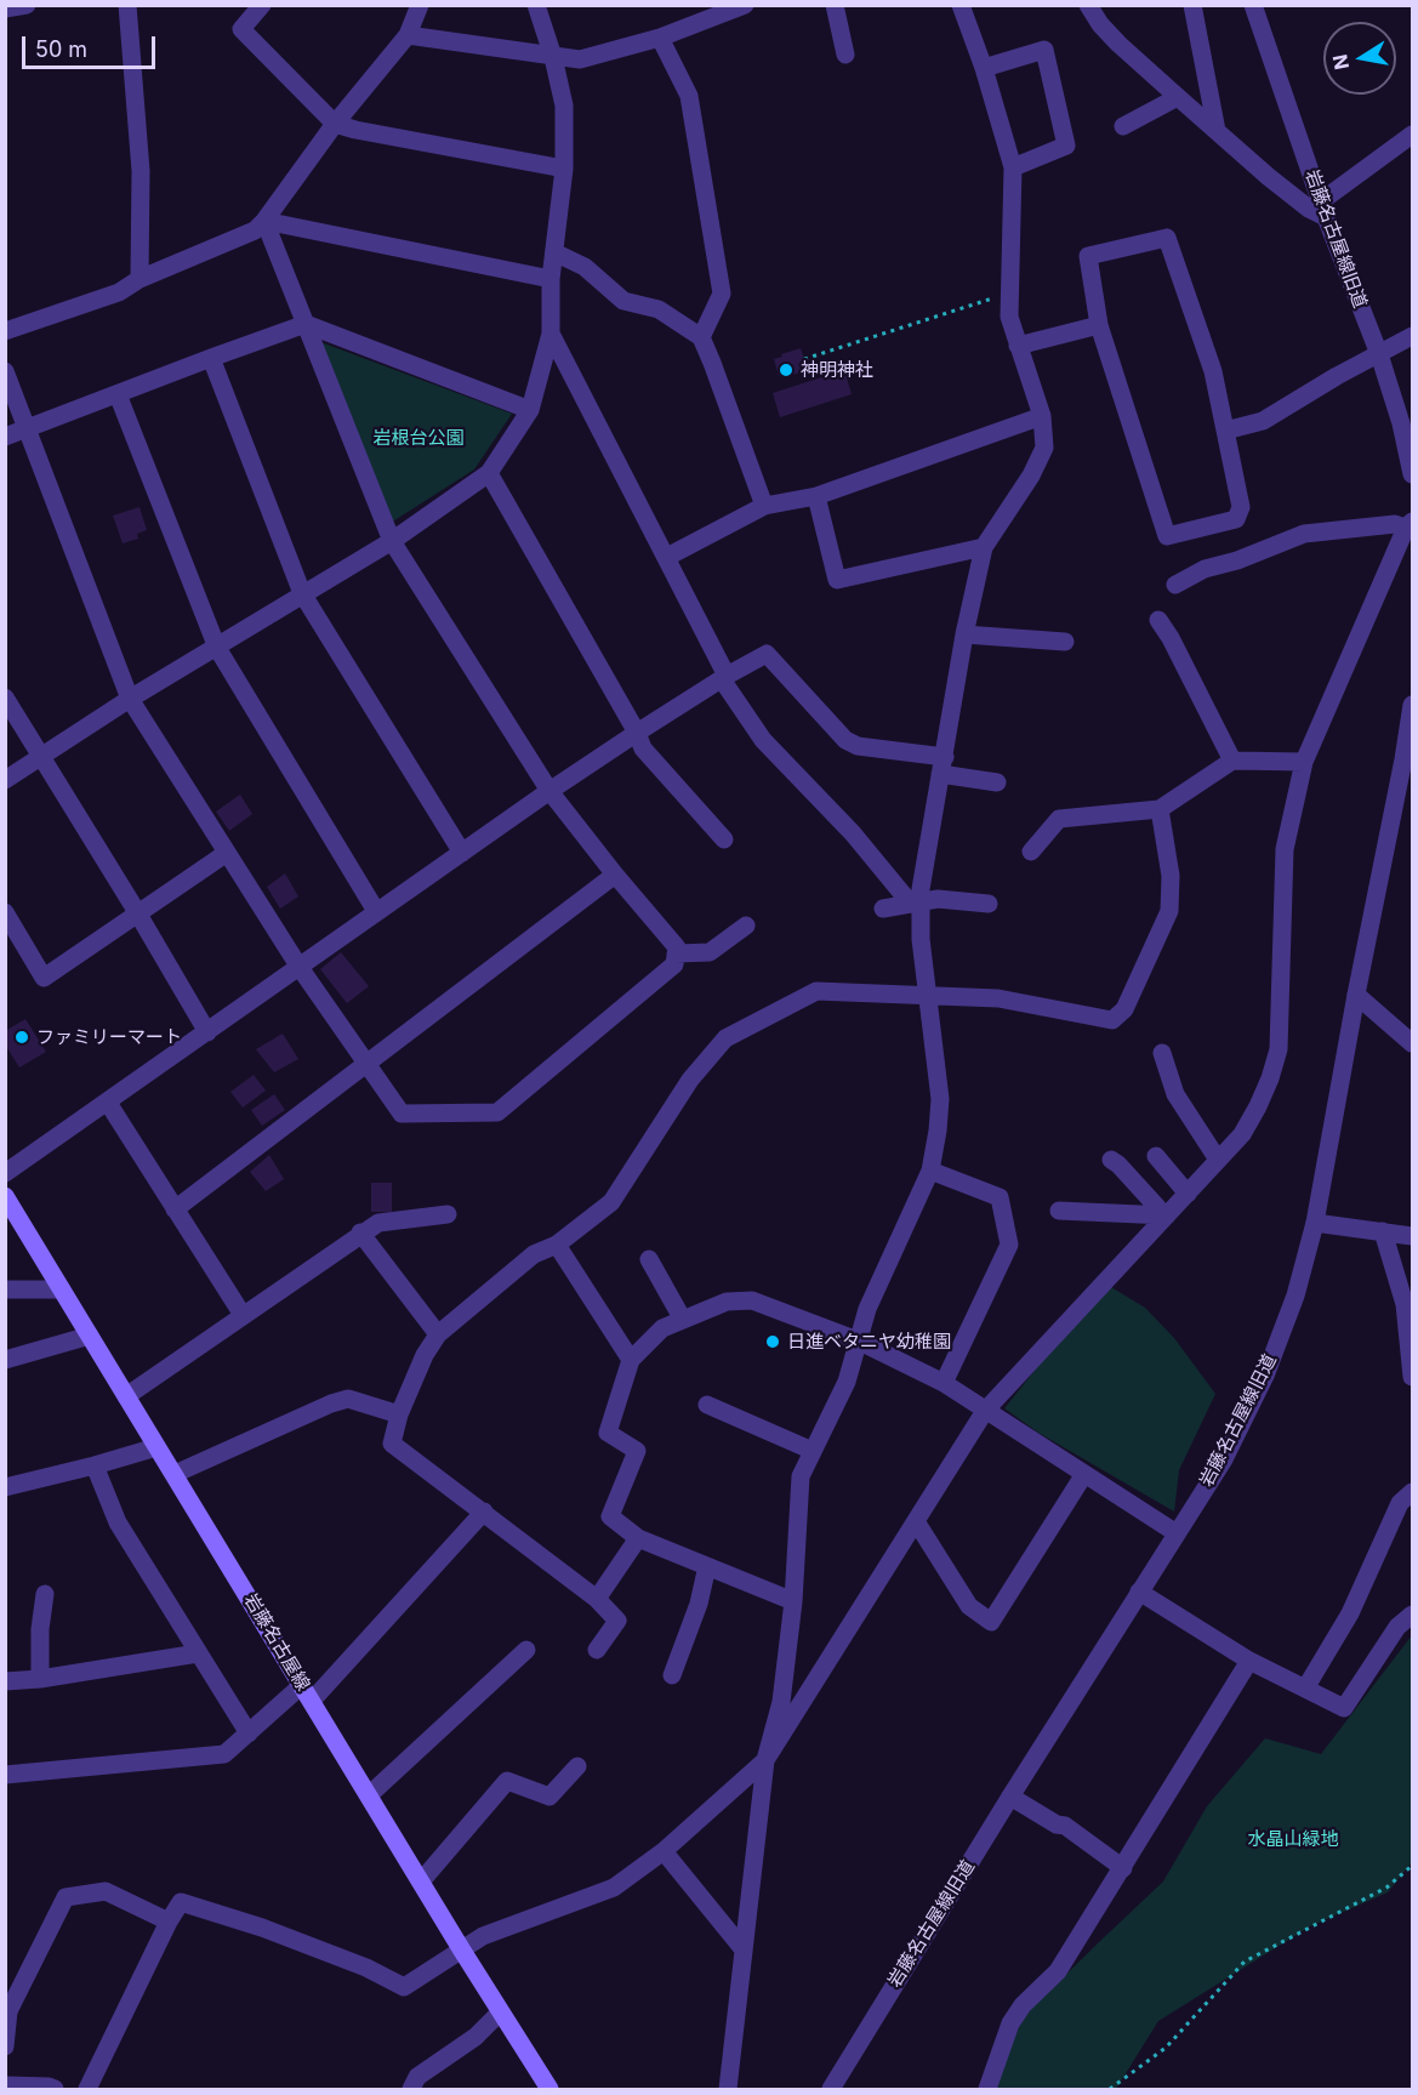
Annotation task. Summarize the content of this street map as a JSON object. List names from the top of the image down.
{
  "streets": {
    "main road": ["岩藤名古屋線"],
    "street": ["岩藤名古屋線旧道"]
  },
  "parks": ["岩根台公園", "水晶山緑地"],
  "places": ["神明神社", "ファミリーマート", "日進ベタニヤ幼稚園"],
  "scale_bar": "50 m",
  "north": "left"
}
